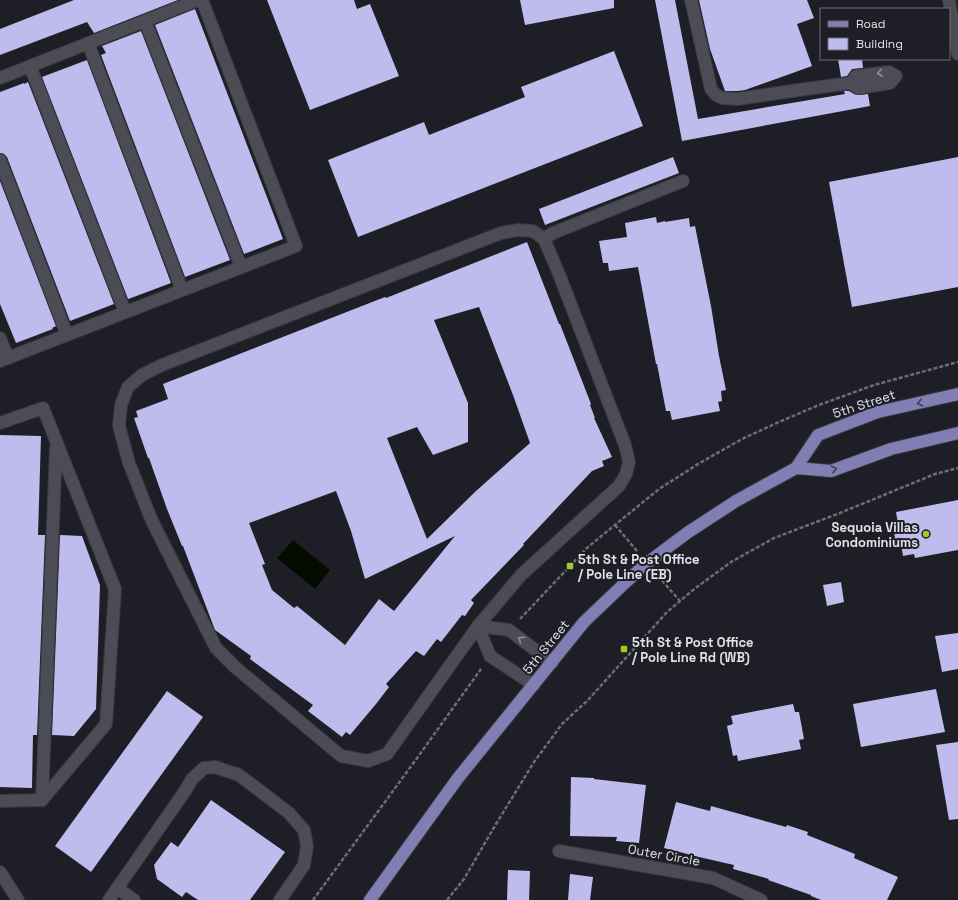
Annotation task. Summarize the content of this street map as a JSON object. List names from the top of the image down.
{
  "streets": {
    "main road": ["5th Street"],
    "street": ["Outer Circle"]
  },
  "places": {
    "other": ["Sequoia Villas Condominiums"],
    "transit": ["5th St & Post Office / Pole Line (EB)", "5th St & Post Office / Pole Line Rd (WB)"]
  },
  "legend": ["Road", "Building"]
}
